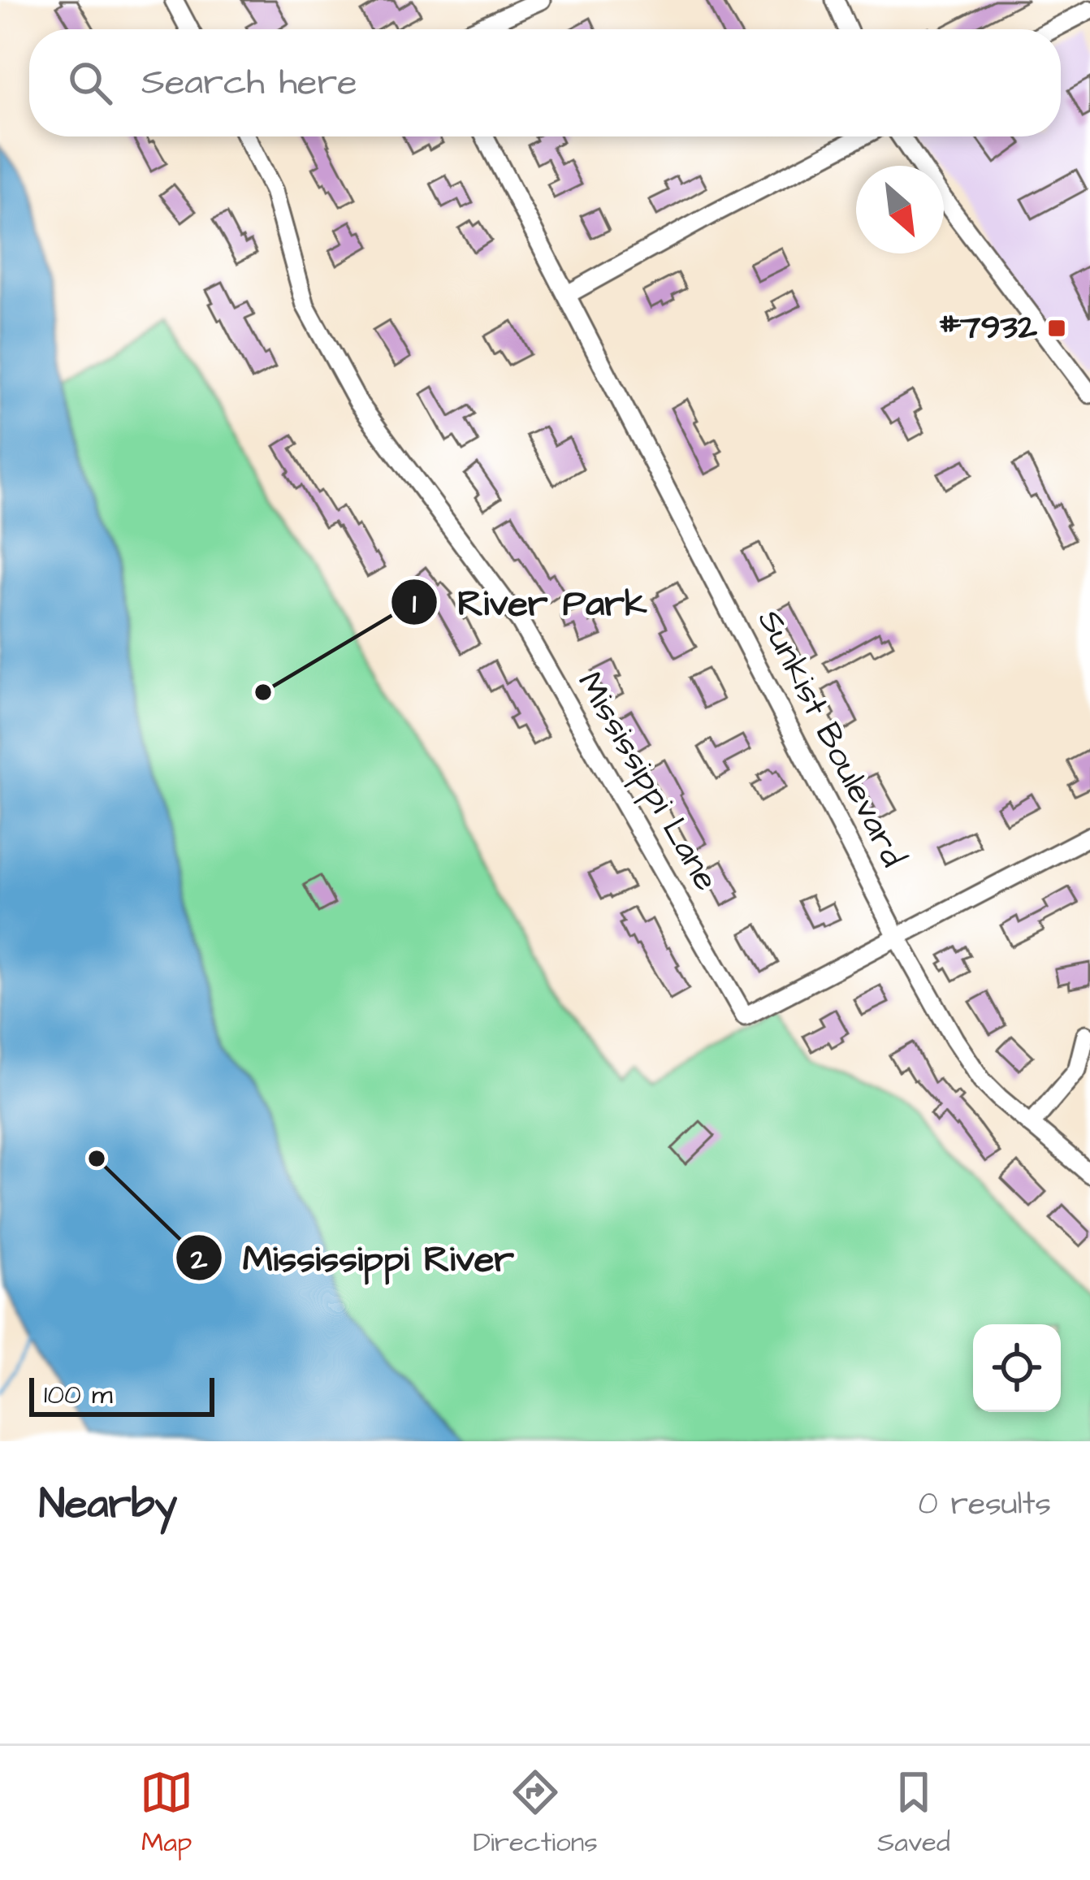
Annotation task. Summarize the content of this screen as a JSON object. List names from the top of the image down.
{
  "streets": {
    "street": ["Sunkist Boulevard", "Mississippi Lane"]
  },
  "crossings": [
    ["Sunkist Boulevard", "Mississippi Lane"]
  ],
  "places": {
    "transit": ["#7932"],
    "other": ["River Park", "Mississippi River"]
  },
  "scale_bar": "100 m",
  "north": "bottom right",
  "page": {
    "search": "Search here",
    "scale": "100 m",
    "heading": ["Nearby", "0 results"],
    "nav": ["Map", "Directions", "Saved"]
  }
}
